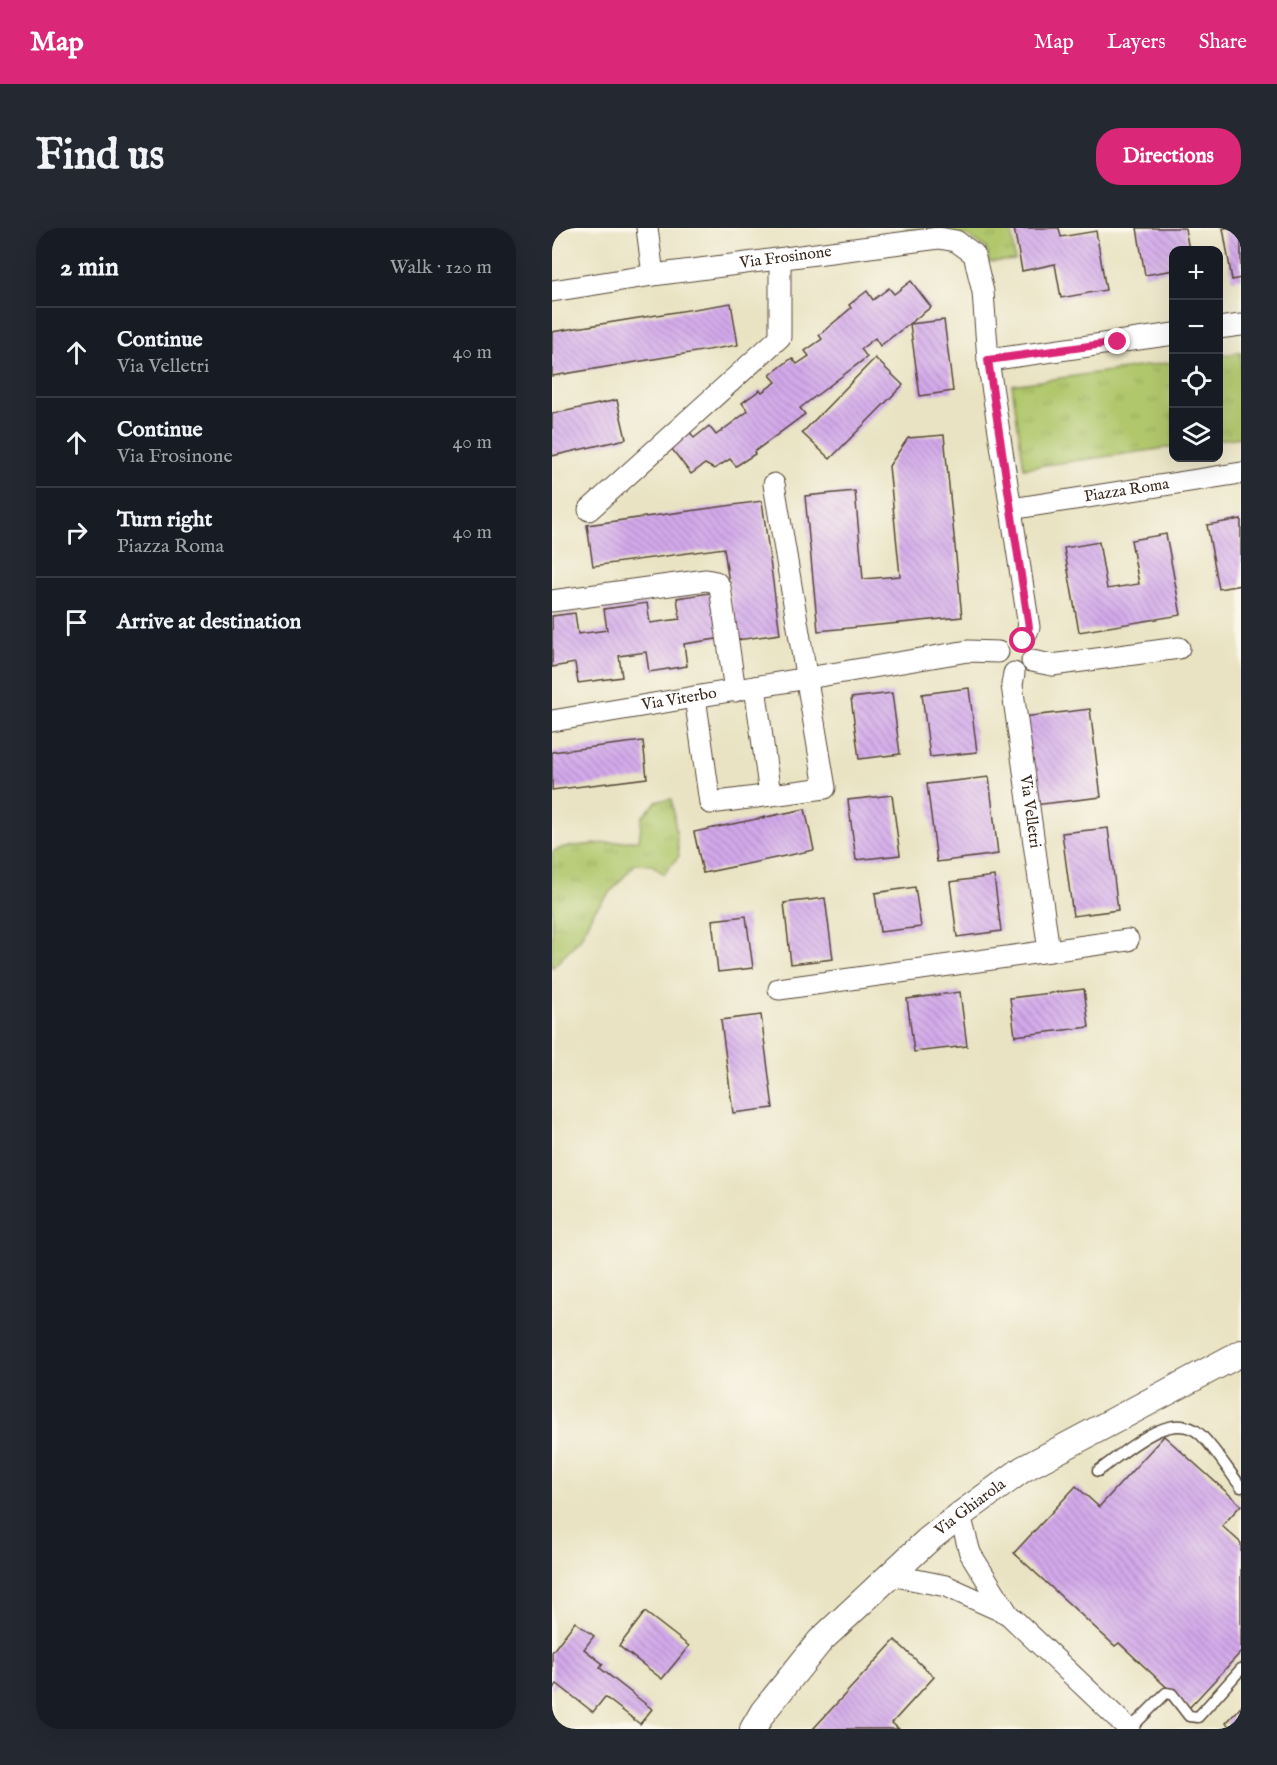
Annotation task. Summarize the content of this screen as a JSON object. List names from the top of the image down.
{
  "streets": {
    "street": [
      "Via Frosinone",
      "Piazza Roma",
      "Via Viterbo",
      "Via Velletri",
      "Via Ghiarola"
    ]
  },
  "crossings": [
    ["Via Frosinone", "Piazza Roma"],
    ["Via Viterbo", "Via Velletri"]
  ],
  "page": {
    "header": "Map",
    "nav": ["Map", "Layers", "Share"],
    "buttons": "Directions",
    "title": "Find us",
    "heading": ["2 min", "Walk · 120 m"],
    "map_buttons": ["+", "−"],
    "list": [
      ["Continue", "Via Velletri", "40 m"],
      ["Continue", "Via Frosinone", "40 m"],
      ["Turn right", "Piazza Roma", "40 m"],
      "Arrive at destination"
    ]
  }
}
